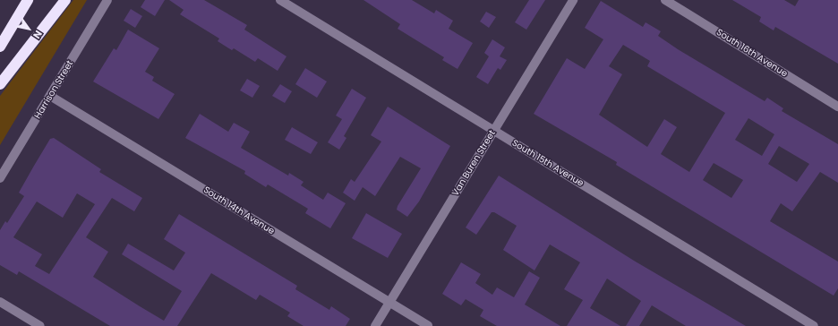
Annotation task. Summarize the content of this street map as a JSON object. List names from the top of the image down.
{
  "streets": {
    "street": [
      "South 16th Avenue",
      "Harrison Street",
      "Van Buren Street",
      "South 15th Avenue",
      "South 14th Avenue"
    ]
  },
  "crossings": [
    ["Harrison Street", "South 14th Avenue"],
    ["Van Buren Street", "South 15th Avenue"],
    ["Van Buren Street", "South 14th Avenue"]
  ],
  "north": "bottom right"
}
